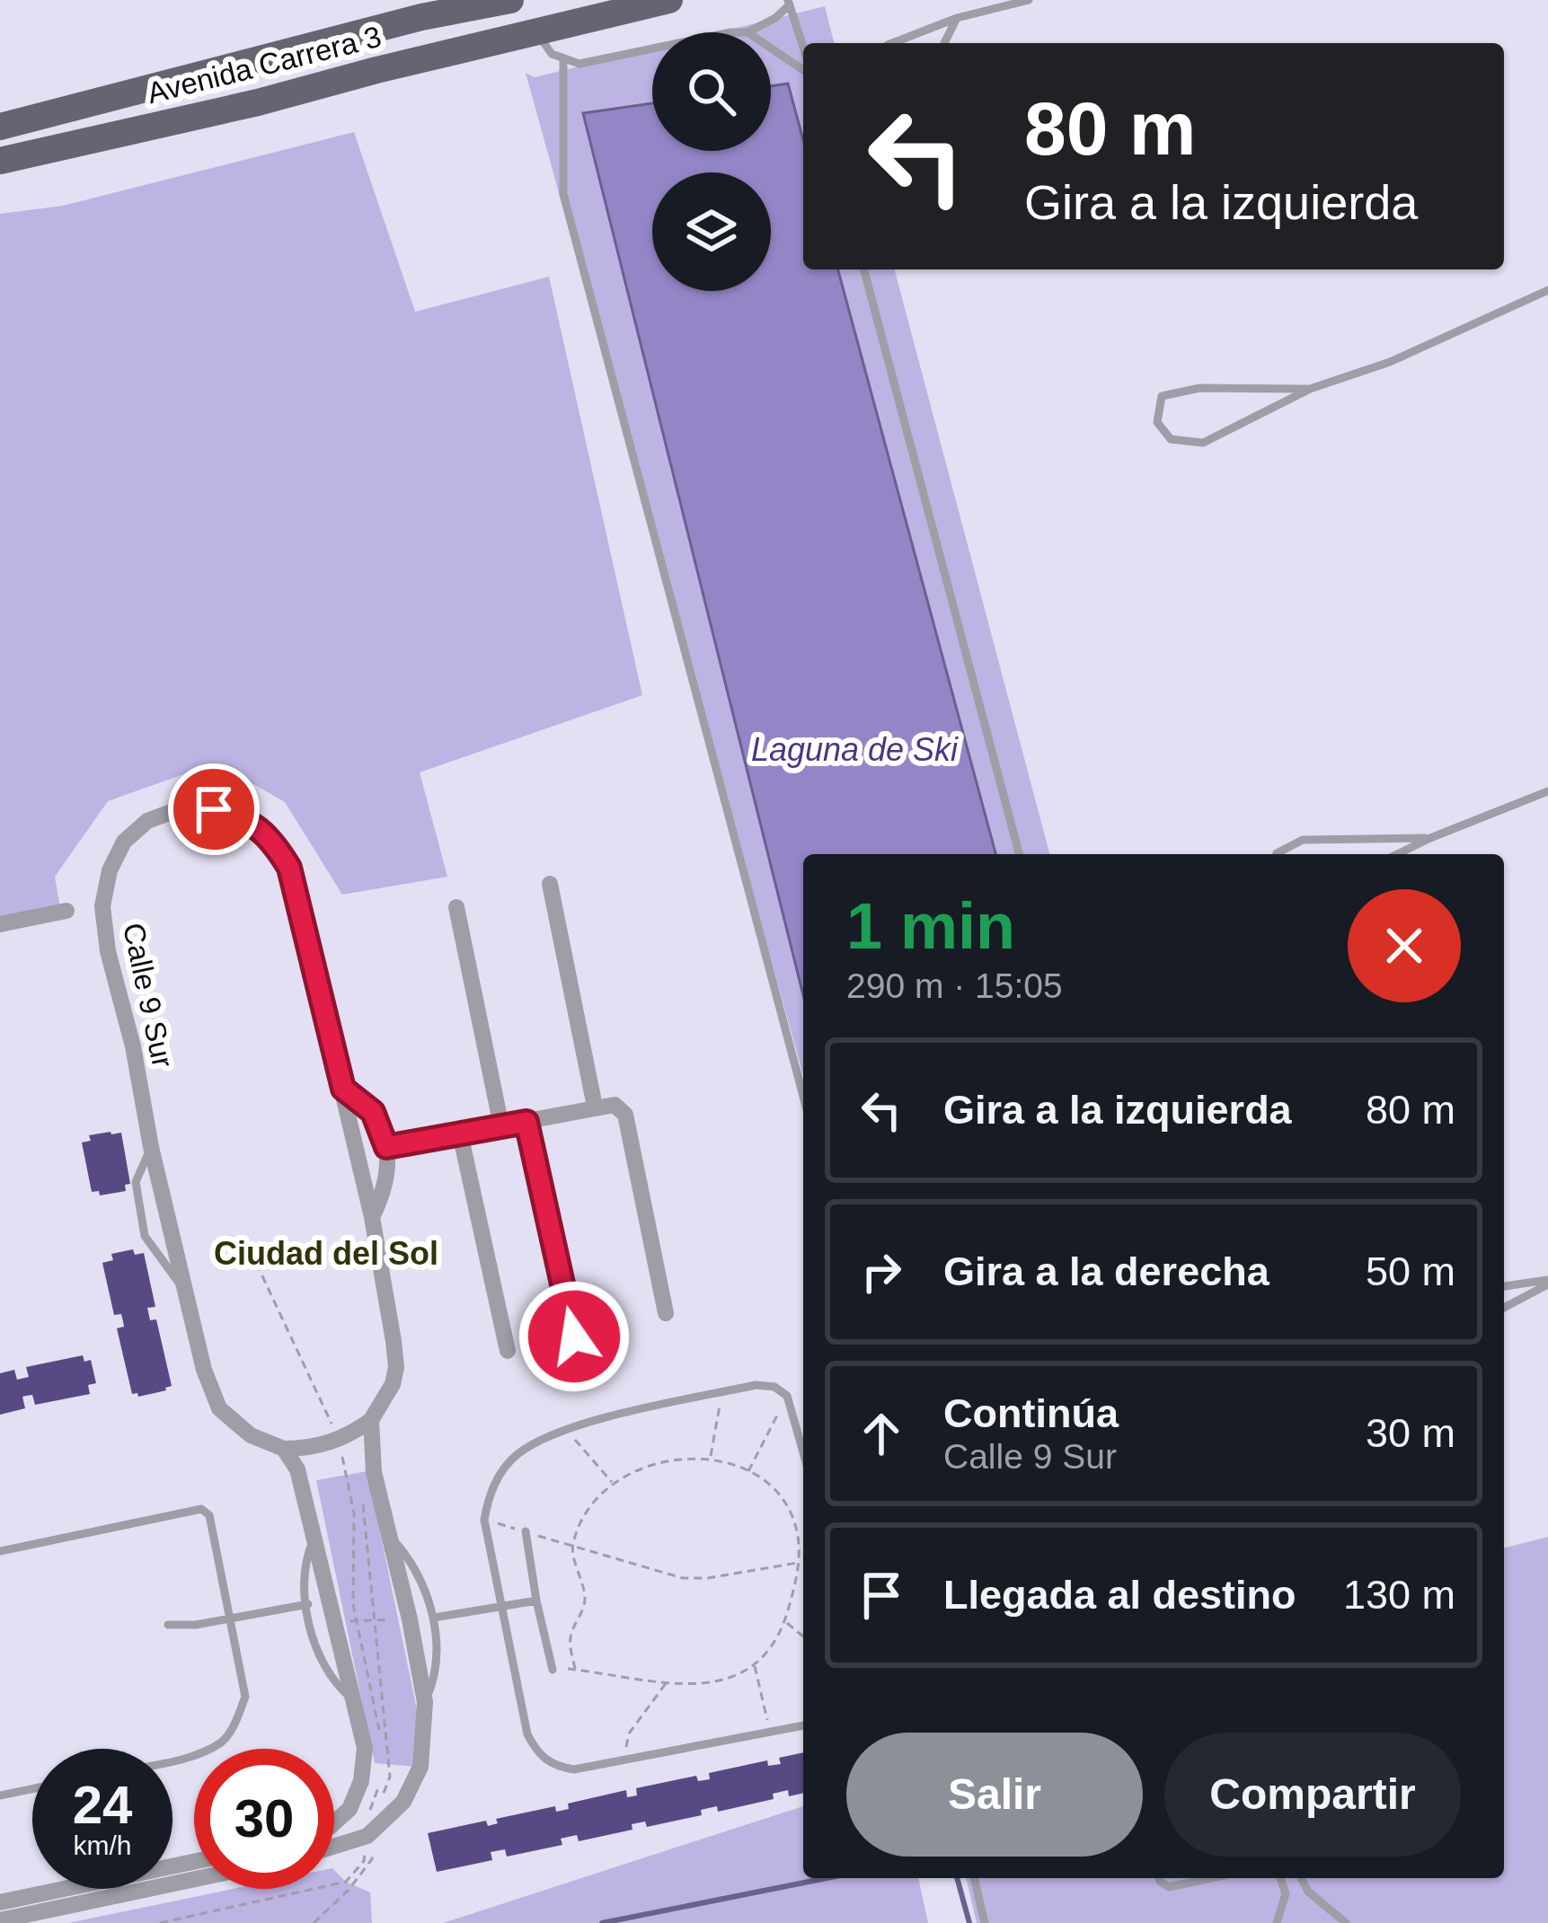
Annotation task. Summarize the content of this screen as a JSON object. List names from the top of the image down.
{
  "streets": {
    "main road": ["Avenida Carrera 3"],
    "street": ["Calle 9 Sur"]
  },
  "districts": ["Ciudad del Sol"],
  "water": ["Laguna de Ski"],
  "page": {
    "turn": ["80 m", "Gira a la izquierda"],
    "heading": ["1 min", "290 m · 15:05"],
    "list": [
      {
        "name": "Gira a la izquierda",
        "value": "80 m"
      },
      {
        "name": "Gira a la derecha",
        "value": "50 m"
      },
      {
        "name": "Continúa",
        "note": "Calle 9 Sur",
        "value": "30 m"
      },
      {
        "name": "Llegada al destino",
        "value": "130 m"
      }
    ],
    "buttons": ["Salir", "Compartir"],
    "speed": "24 km/h",
    "limit": "30"
  }
}
